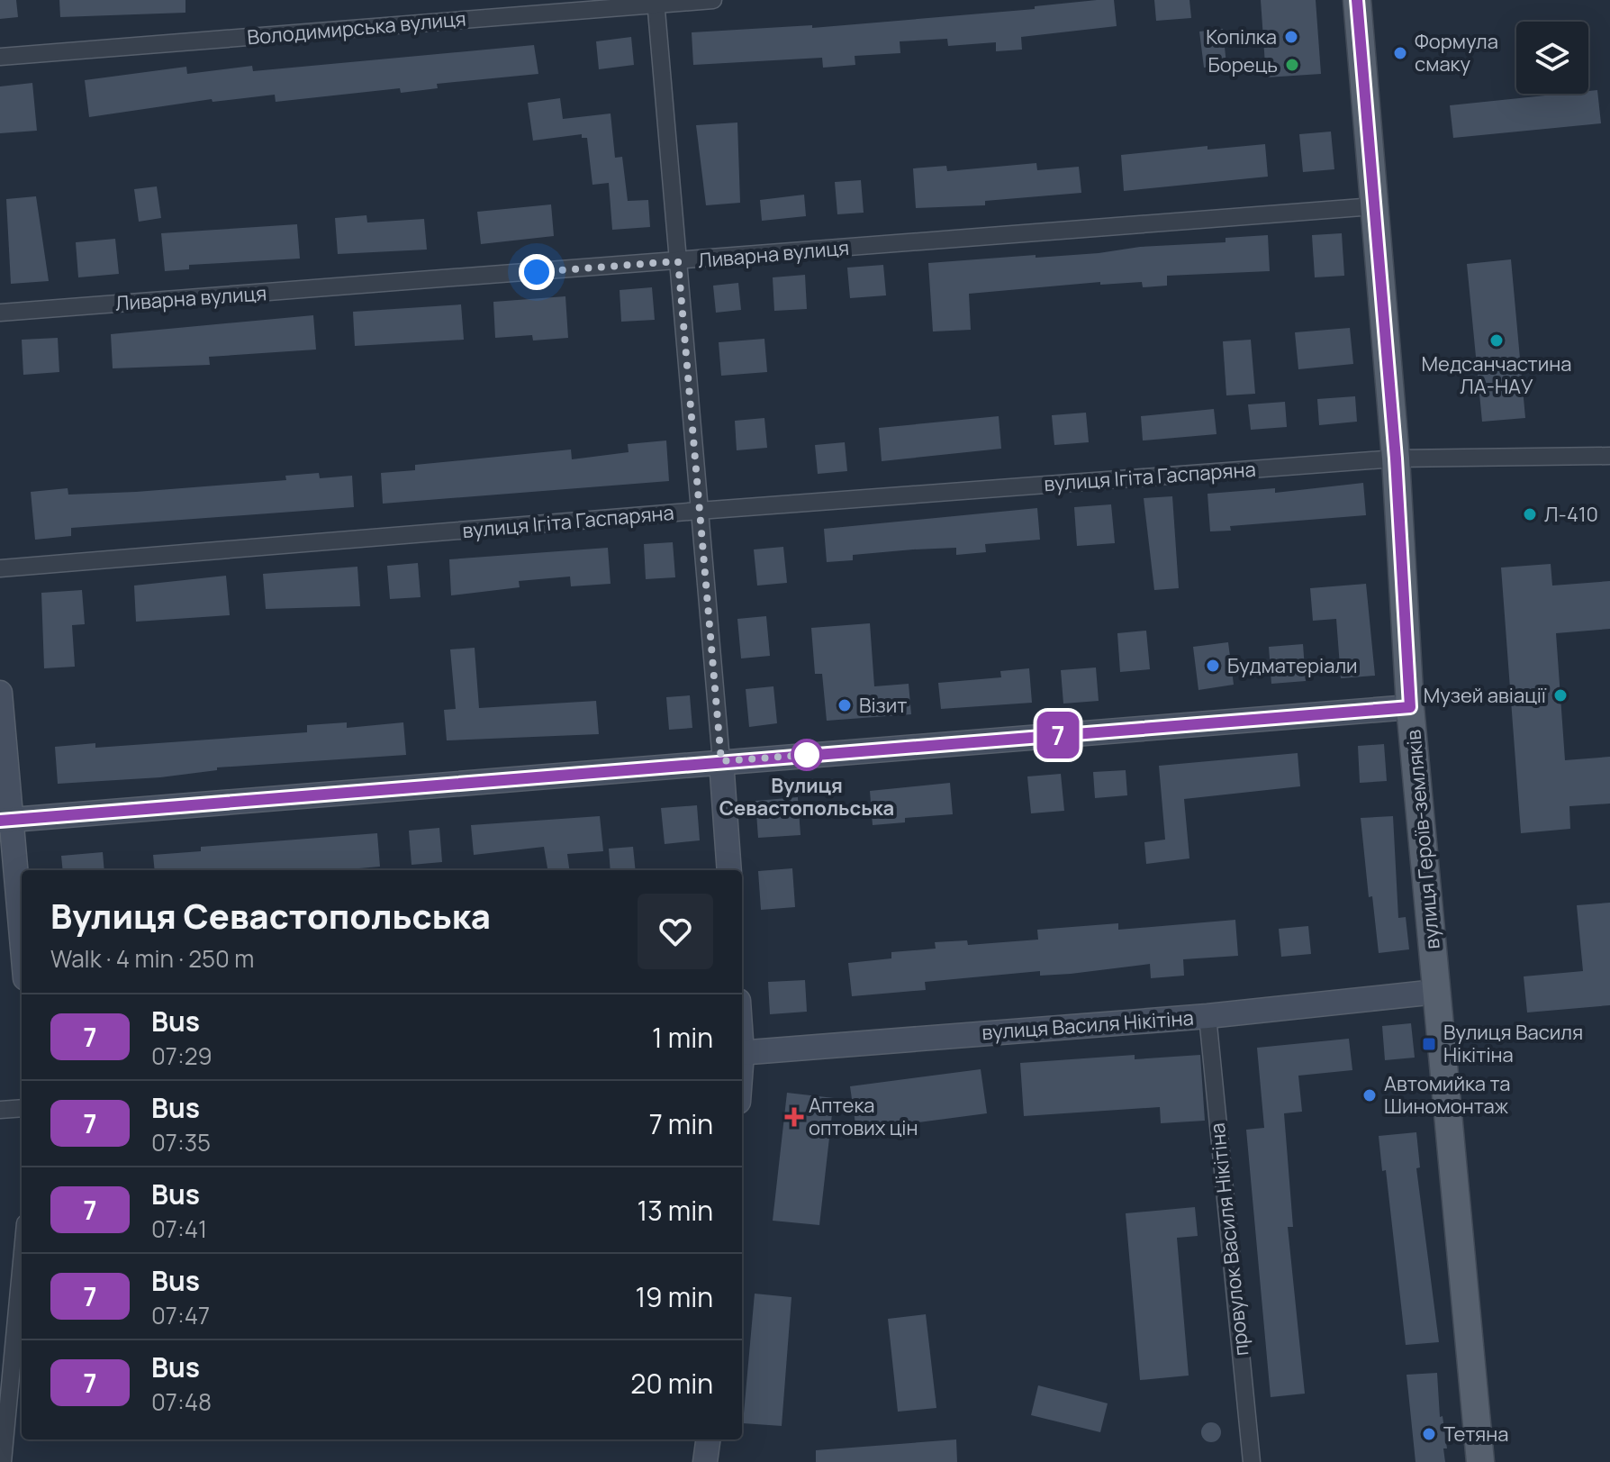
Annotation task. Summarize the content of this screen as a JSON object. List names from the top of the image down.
{
  "streets": {
    "main road": ["вулиця Героїв-земляків", "вулиця Василя Нікітіна"],
    "street": [
      "Володимирська вулиця",
      "Ливарна вулиця",
      "вулиця Ігіта Гаспаряна",
      "провулок Василя Нікітіна"
    ]
  },
  "crossings": [
    ["Ливарна вулиця", "вулиця Героїв-земляків"],
    ["вулиця Ігіта Гаспаряна", "вулиця Героїв-земляків"],
    ["вулиця Героїв-земляків", "вулиця Василя Нікітіна"],
    ["вулиця Василя Нікітіна", "провулок Василя Нікітіна"]
  ],
  "places": {
    "other": [
      "Копілка",
      "Формула смаку",
      "Борець",
      "Медсанчастина ЛА-НАУ",
      "Л-410",
      "Будматеріали",
      "Музей авіації",
      "Візит",
      "Вулиця Севастопольська",
      "Автомийка та Шиномонтаж",
      "Тетяна"
    ],
    "transit": ["Вулиця Василя Нікітіна"],
    "health": ["Аптека оптових цін"]
  },
  "lines": ["bus line 7"],
  "page": {
    "on_map": "7",
    "heading": ["Вулиця Севастопольська", "Walk · 4 min · 250 m"],
    "list": [
      {
        "mark": "7",
        "name": "Bus",
        "note": "07:29",
        "value": "1 min"
      },
      {
        "mark": "7",
        "name": "Bus",
        "note": "07:35",
        "value": "7 min"
      },
      {
        "mark": "7",
        "name": "Bus",
        "note": "07:41",
        "value": "13 min"
      },
      {
        "mark": "7",
        "name": "Bus",
        "note": "07:47",
        "value": "19 min"
      },
      {
        "mark": "7",
        "name": "Bus",
        "note": "07:48",
        "value": "20 min"
      }
    ]
  }
}
